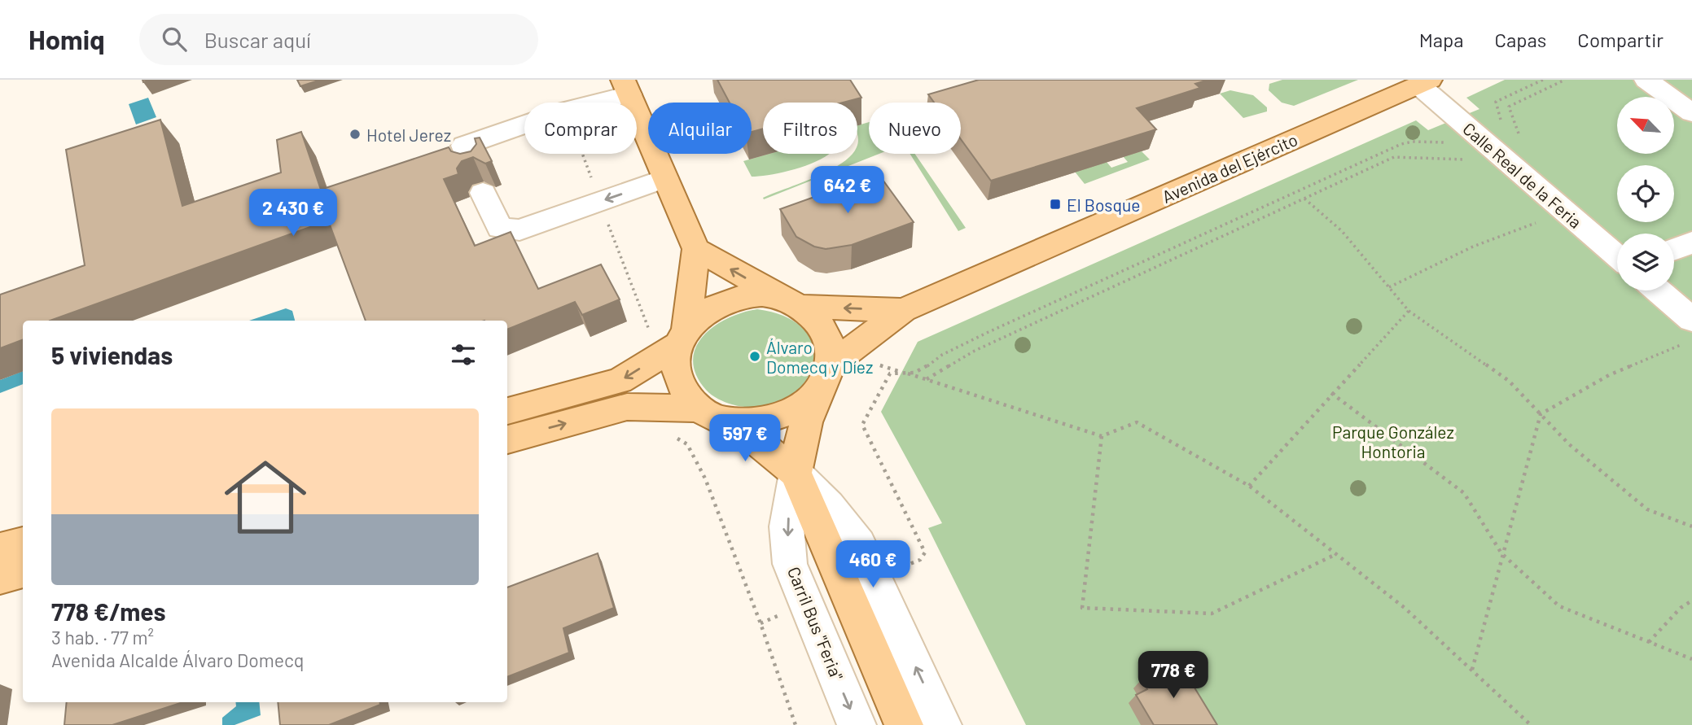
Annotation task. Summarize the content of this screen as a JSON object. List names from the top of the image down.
{
  "streets": {
    "main road": ["Avenida del Ejército"],
    "street": ["Calle Real de la Feria", "Carril Bus \"Feria\""]
  },
  "crossings": [
    ["Avenida del Ejército", "Calle Real de la Feria"]
  ],
  "parks": ["Parque González Hontoria"],
  "places": {
    "other": ["Hotel Jerez", "Álvaro Domecq y Díez"],
    "transit": ["El Bosque"]
  },
  "north": "top left",
  "page": {
    "header": "Homiq",
    "search": "Buscar aquí",
    "nav": ["Mapa", "Capas", "Compartir"],
    "chip": [
      "Comprar",
      "Alquilar",
      "Filtros",
      "Nuevo"
    ],
    "price": [
      "642 €",
      "2 430 €",
      "597 €",
      "460 €",
      "778 €"
    ],
    "heading": "5 viviendas",
    "list": [
      {
        "name": "778 €/mes",
        "note": "3 hab. · 77 m² · Avenida Alcalde Álvaro Domecq"
      }
    ]
  }
}
